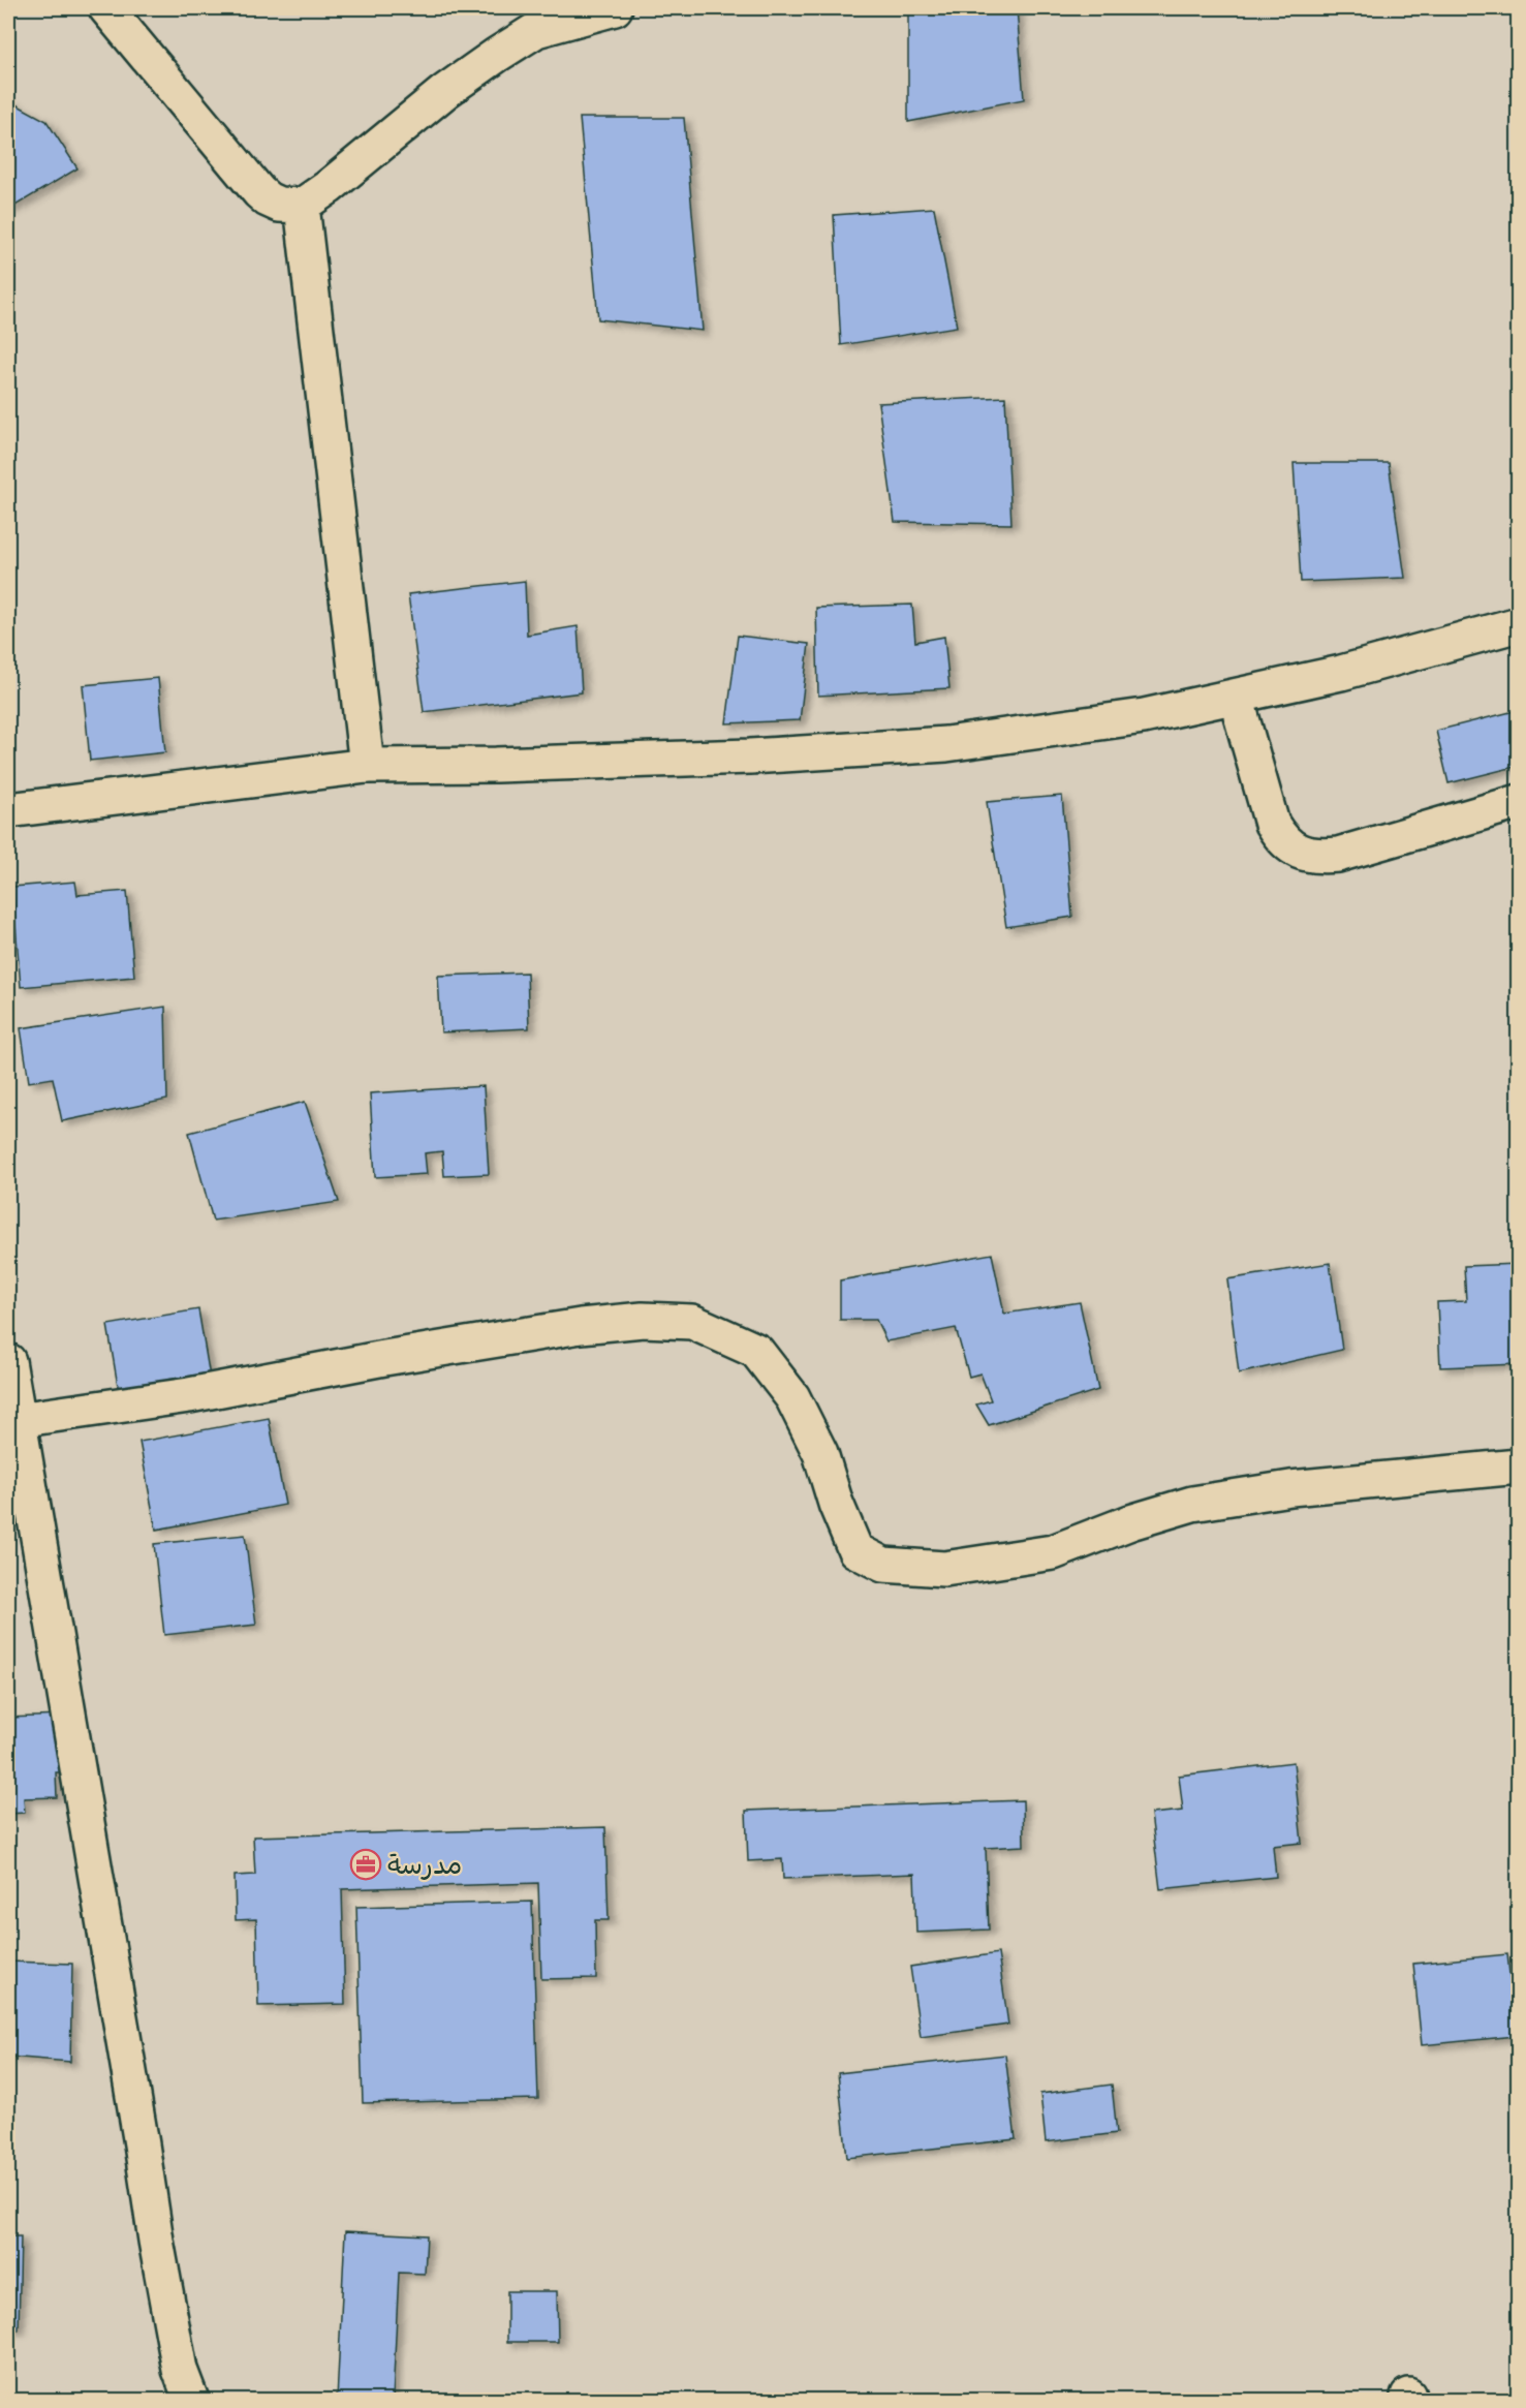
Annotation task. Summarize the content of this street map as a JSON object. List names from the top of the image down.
{
  "places": {
    "office": ["مدرسة"]
  }
}
